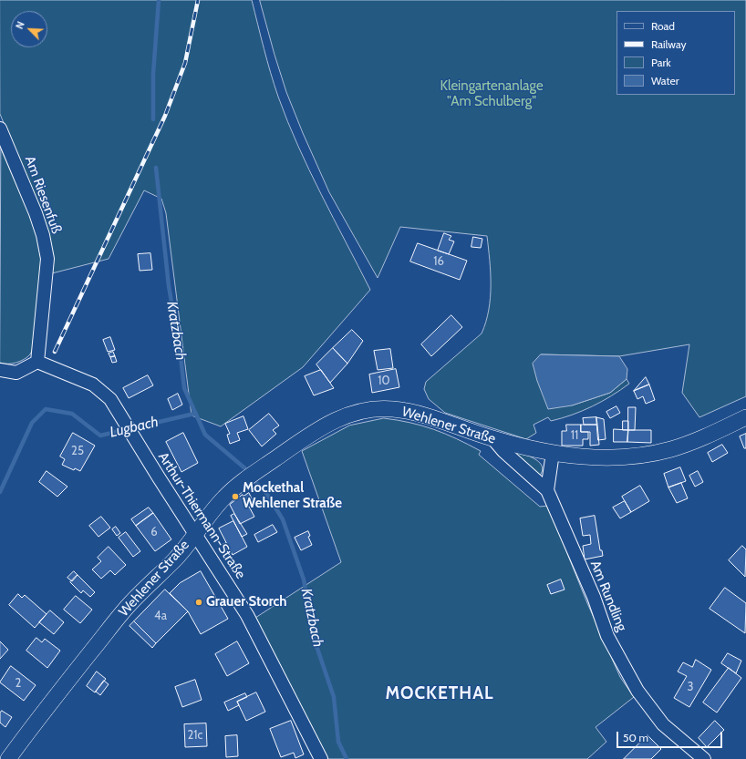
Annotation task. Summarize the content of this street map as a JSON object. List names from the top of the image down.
{
  "streets": {
    "street": [
      "Am Riesenfuß",
      "Wehlener Straße",
      "Arthur-Thiermann-Straße",
      "Am Rundling"
    ]
  },
  "crossings": [
    ["Am Riesenfuß", "Arthur-Thiermann-Straße"],
    ["Wehlener Straße", "Arthur-Thiermann-Straße"],
    ["Wehlener Straße", "Am Rundling"]
  ],
  "districts": ["MOCKETHAL"],
  "water": ["Kratzbach", "Lugbach"],
  "parks": ["Kleingartenanlage \"Am Schulberg\""],
  "places": ["Mockethal Wehlener Straße", "Grauer Storch"],
  "house_numbers": [
    "16",
    "10",
    "11",
    "25",
    "6",
    "4a",
    "2",
    "3",
    "21c"
  ],
  "legend": [
    "Road",
    "Railway",
    "Park",
    "Water"
  ],
  "scale_bar": "50 m",
  "north": "top left"
}
